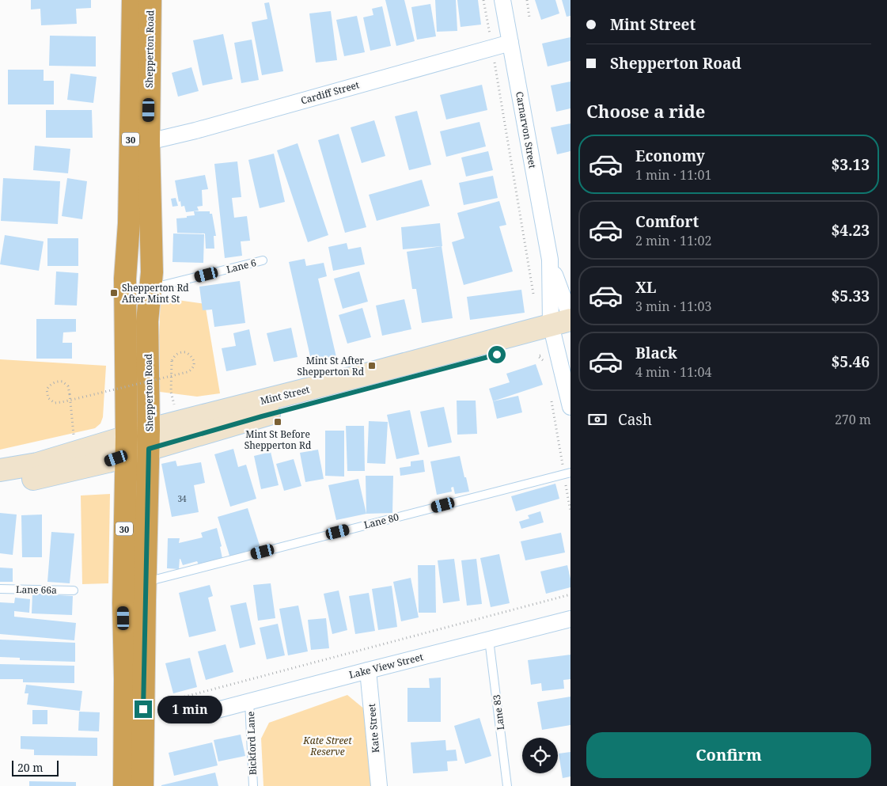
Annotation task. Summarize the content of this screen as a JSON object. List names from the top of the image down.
{
  "streets": {
    "highway": ["Shepperton Road", "30"],
    "main road": ["Mint Street"],
    "street": [
      "Cardiff Street",
      "Carnarvon Street",
      "Lake View Street",
      "Kate Street"
    ],
    "lane": [
      "Lane 6",
      "Lane 80",
      "Lane 66a",
      "Lane 83",
      "Bickford Lane"
    ]
  },
  "crossings": [
    ["Shepperton Road", "Cardiff Street"],
    ["Shepperton Road", "Lane 6"],
    ["Shepperton Road", "Mint Street"],
    ["Shepperton Road", "Lane 80"],
    ["Cardiff Street", "Carnarvon Street"],
    ["Carnarvon Street", "Mint Street"],
    ["Lake View Street", "Lane 83"],
    ["Lake View Street", "Kate Street"],
    ["Lake View Street", "Bickford Lane"]
  ],
  "parks": ["Kate Street Reserve"],
  "places": {
    "transit": ["Shepperton Rd After Mint St", "Mint St After Shepperton Rd", "Mint St Before Shepperton Rd"]
  },
  "house_numbers": ["34"],
  "scale_bar": "20 m",
  "page": {
    "banner": ["Mint Street", "Shepperton Road"],
    "heading": "Choose a ride",
    "list": [
      {
        "name": "Economy",
        "note": "1 min · 11:01",
        "value": "$3.13"
      },
      {
        "name": "Comfort",
        "note": "2 min · 11:02",
        "value": "$4.23"
      },
      {
        "name": "XL",
        "note": "3 min · 11:03",
        "value": "$5.33"
      },
      {
        "name": "Black",
        "note": "4 min · 11:04",
        "value": "$5.46"
      }
    ],
    "pay": ["Cash", "270 m"],
    "bubble": "1 min",
    "buttons": "Confirm",
    "scale": "20 m"
  }
}
